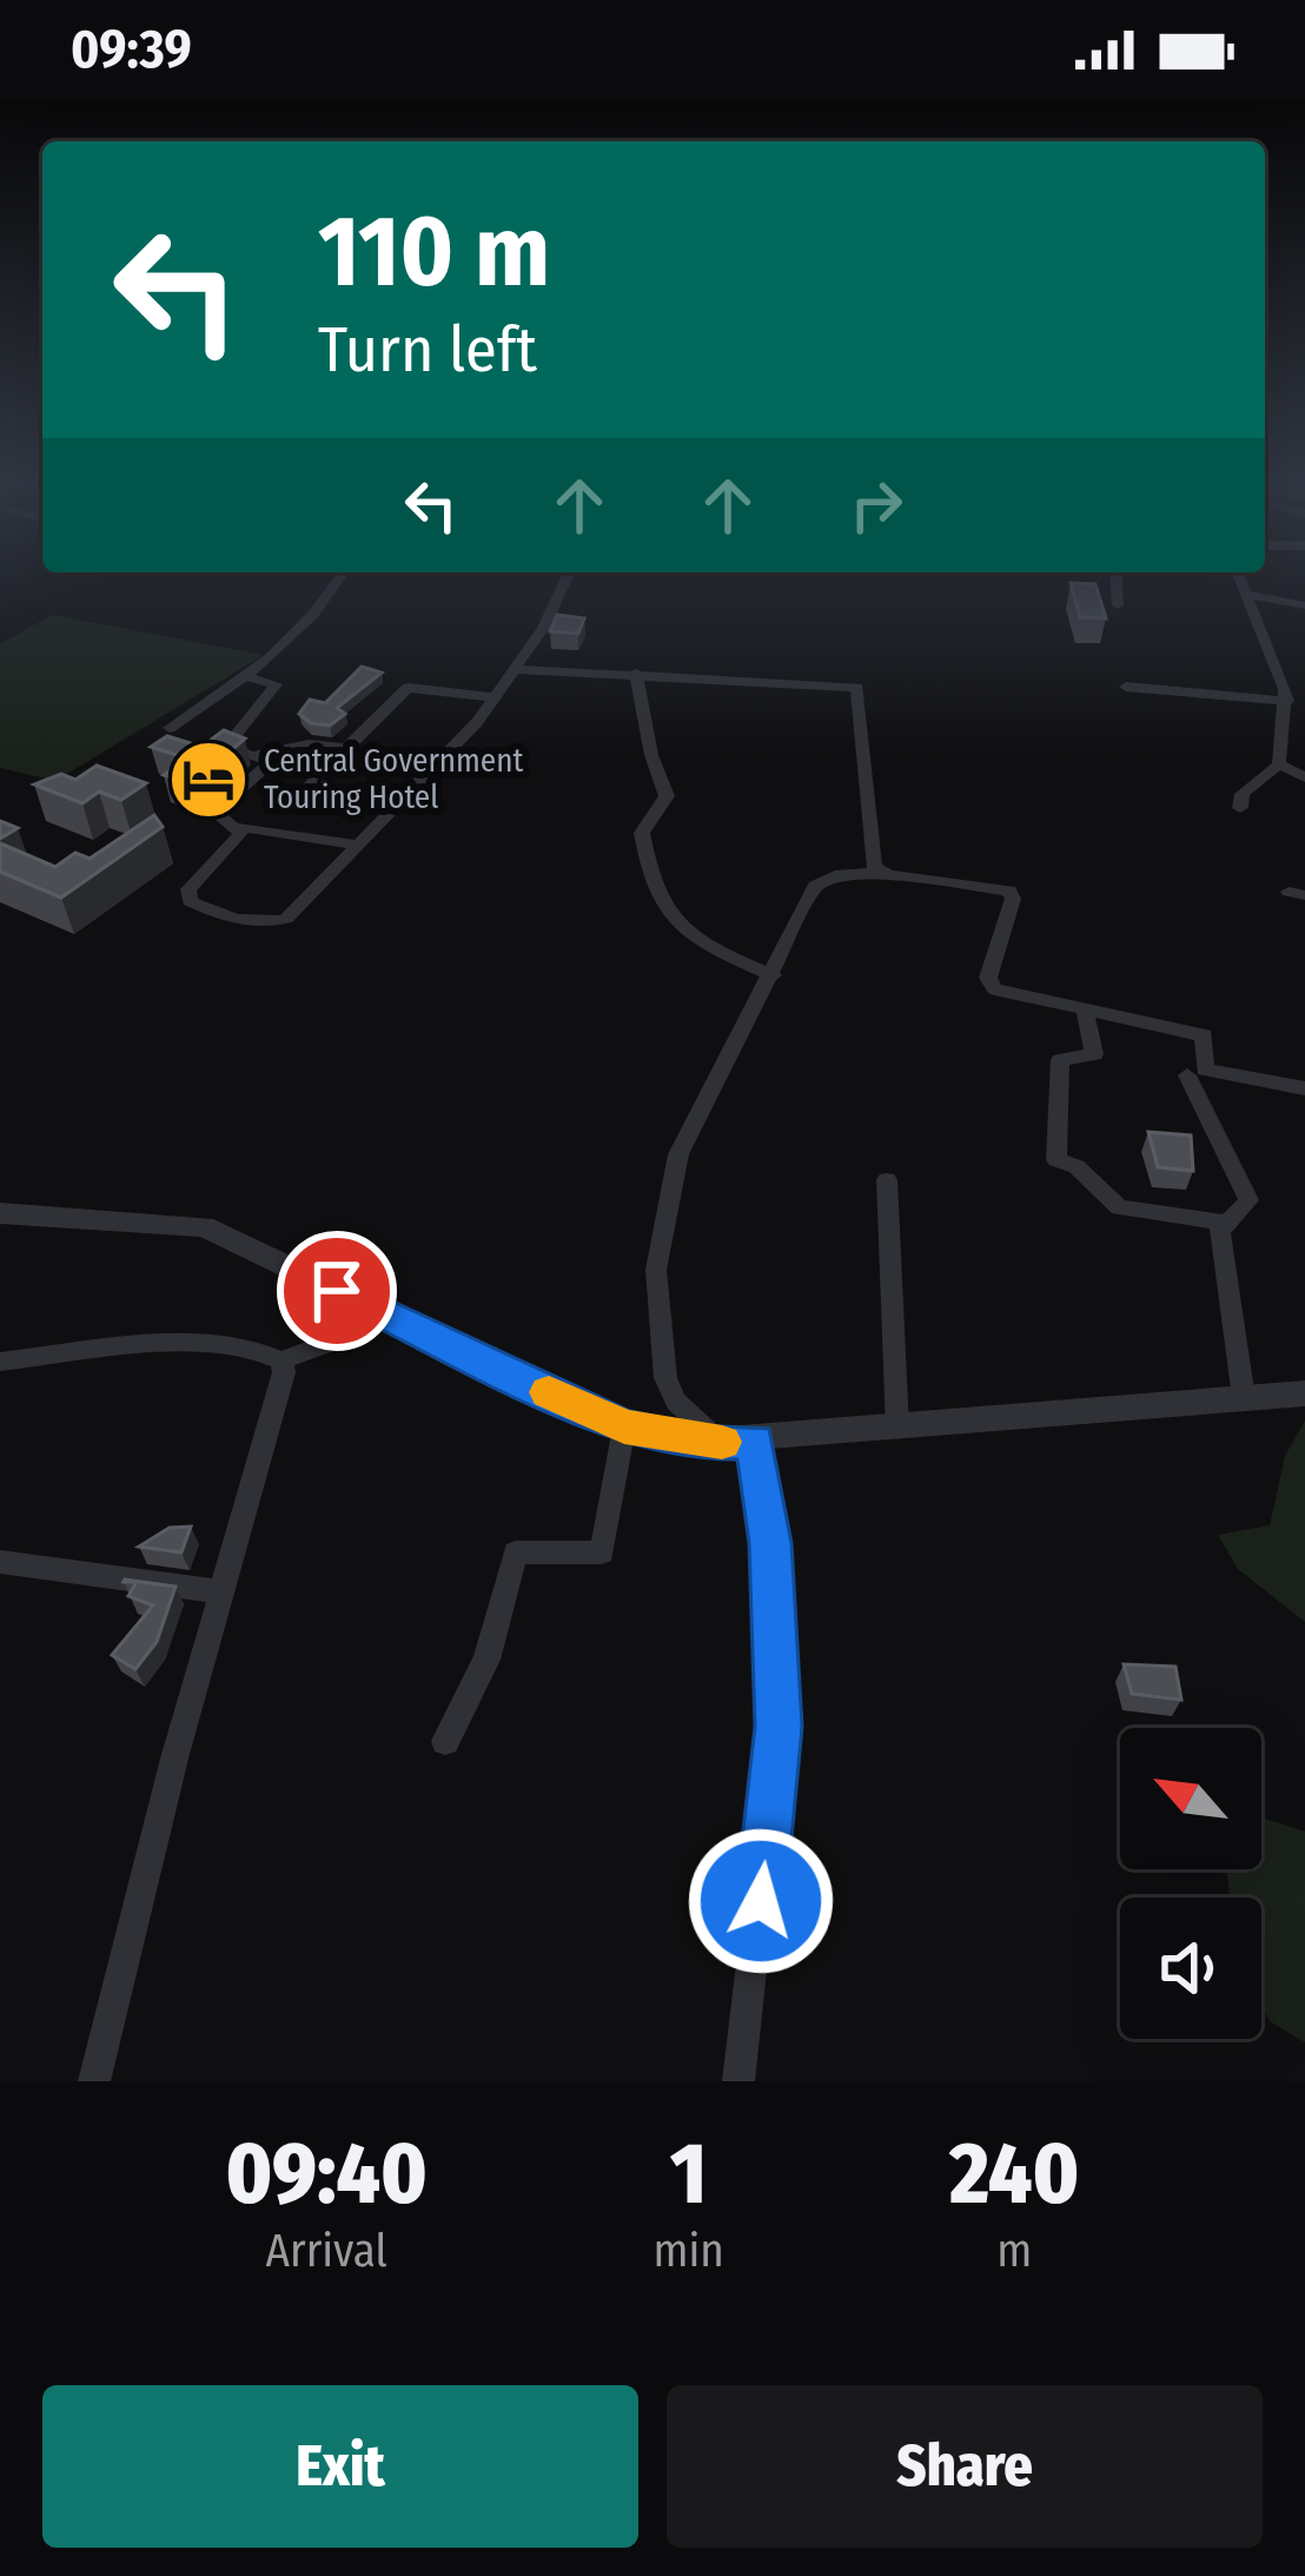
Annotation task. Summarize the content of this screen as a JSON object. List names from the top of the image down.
{
  "places": {
    "hotel": ["Central Government Touring Hotel"]
  },
  "north": "top left",
  "page": {
    "status": "09:39",
    "turn": ["110 m", "Turn left"],
    "eta": [
      "09:40",
      "Arrival",
      "1",
      "min",
      "240",
      "m"
    ],
    "buttons": ["Exit", "Share"]
  }
}
